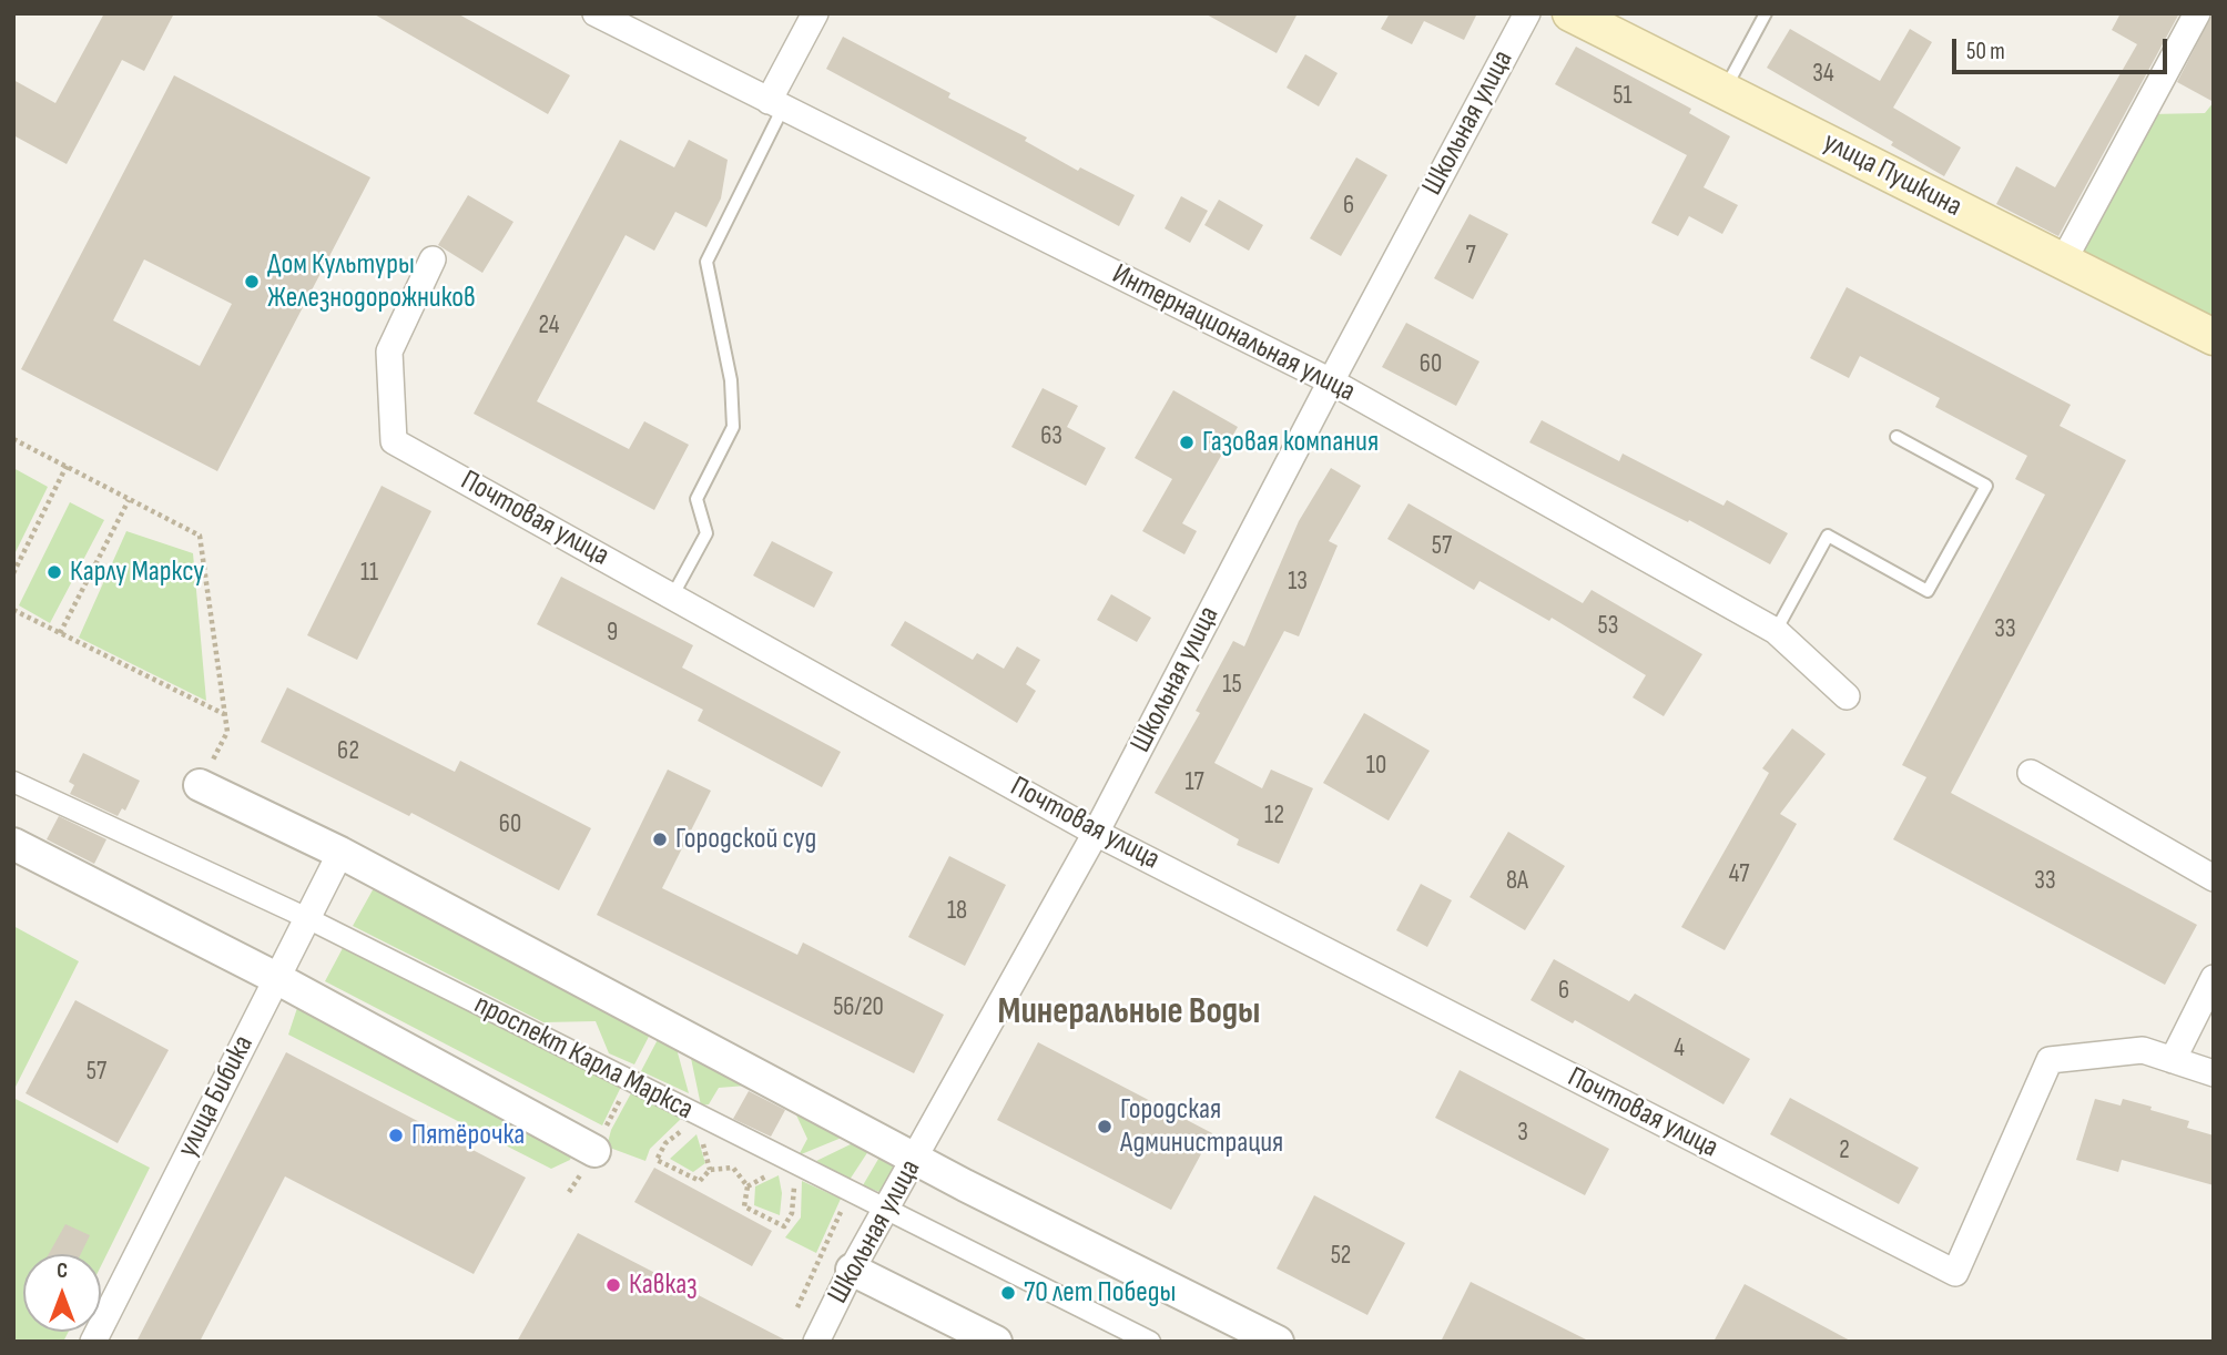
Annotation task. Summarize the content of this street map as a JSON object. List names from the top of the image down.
{
  "streets": {
    "main road": ["улица Пушкина"],
    "street": [
      "Школьная улица",
      "Интернациональная улица",
      "Почтовая улица",
      "проспект Карла Маркса",
      "улица Бибика"
    ]
  },
  "crossings": [
    ["Школьная улица", "Интернациональная улица"],
    ["Школьная улица", "Почтовая улица"],
    ["Школьная улица", "проспект Карла Маркса"],
    ["проспект Карла Маркса", "улица Бибика"]
  ],
  "districts": ["Минеральные Воды"],
  "places": [
    "Дом Культуры Железнодорожников",
    "Газовая компания",
    "Карлу Марксу",
    "Городской суд",
    "Городская Администрация",
    "Пятёрочка",
    "Кавказ",
    "70 лет Победы"
  ],
  "house_numbers": [
    "34",
    "51",
    "6",
    "7",
    "24",
    "60",
    "63",
    "57",
    "11",
    "13",
    "53",
    "33",
    "9",
    "15",
    "62",
    "10",
    "17",
    "12",
    "60",
    "47",
    "8А",
    "33",
    "18",
    "6",
    "56/20",
    "4",
    "57",
    "3",
    "2",
    "52"
  ],
  "scale_bar": "50 m",
  "north": "top"
}
